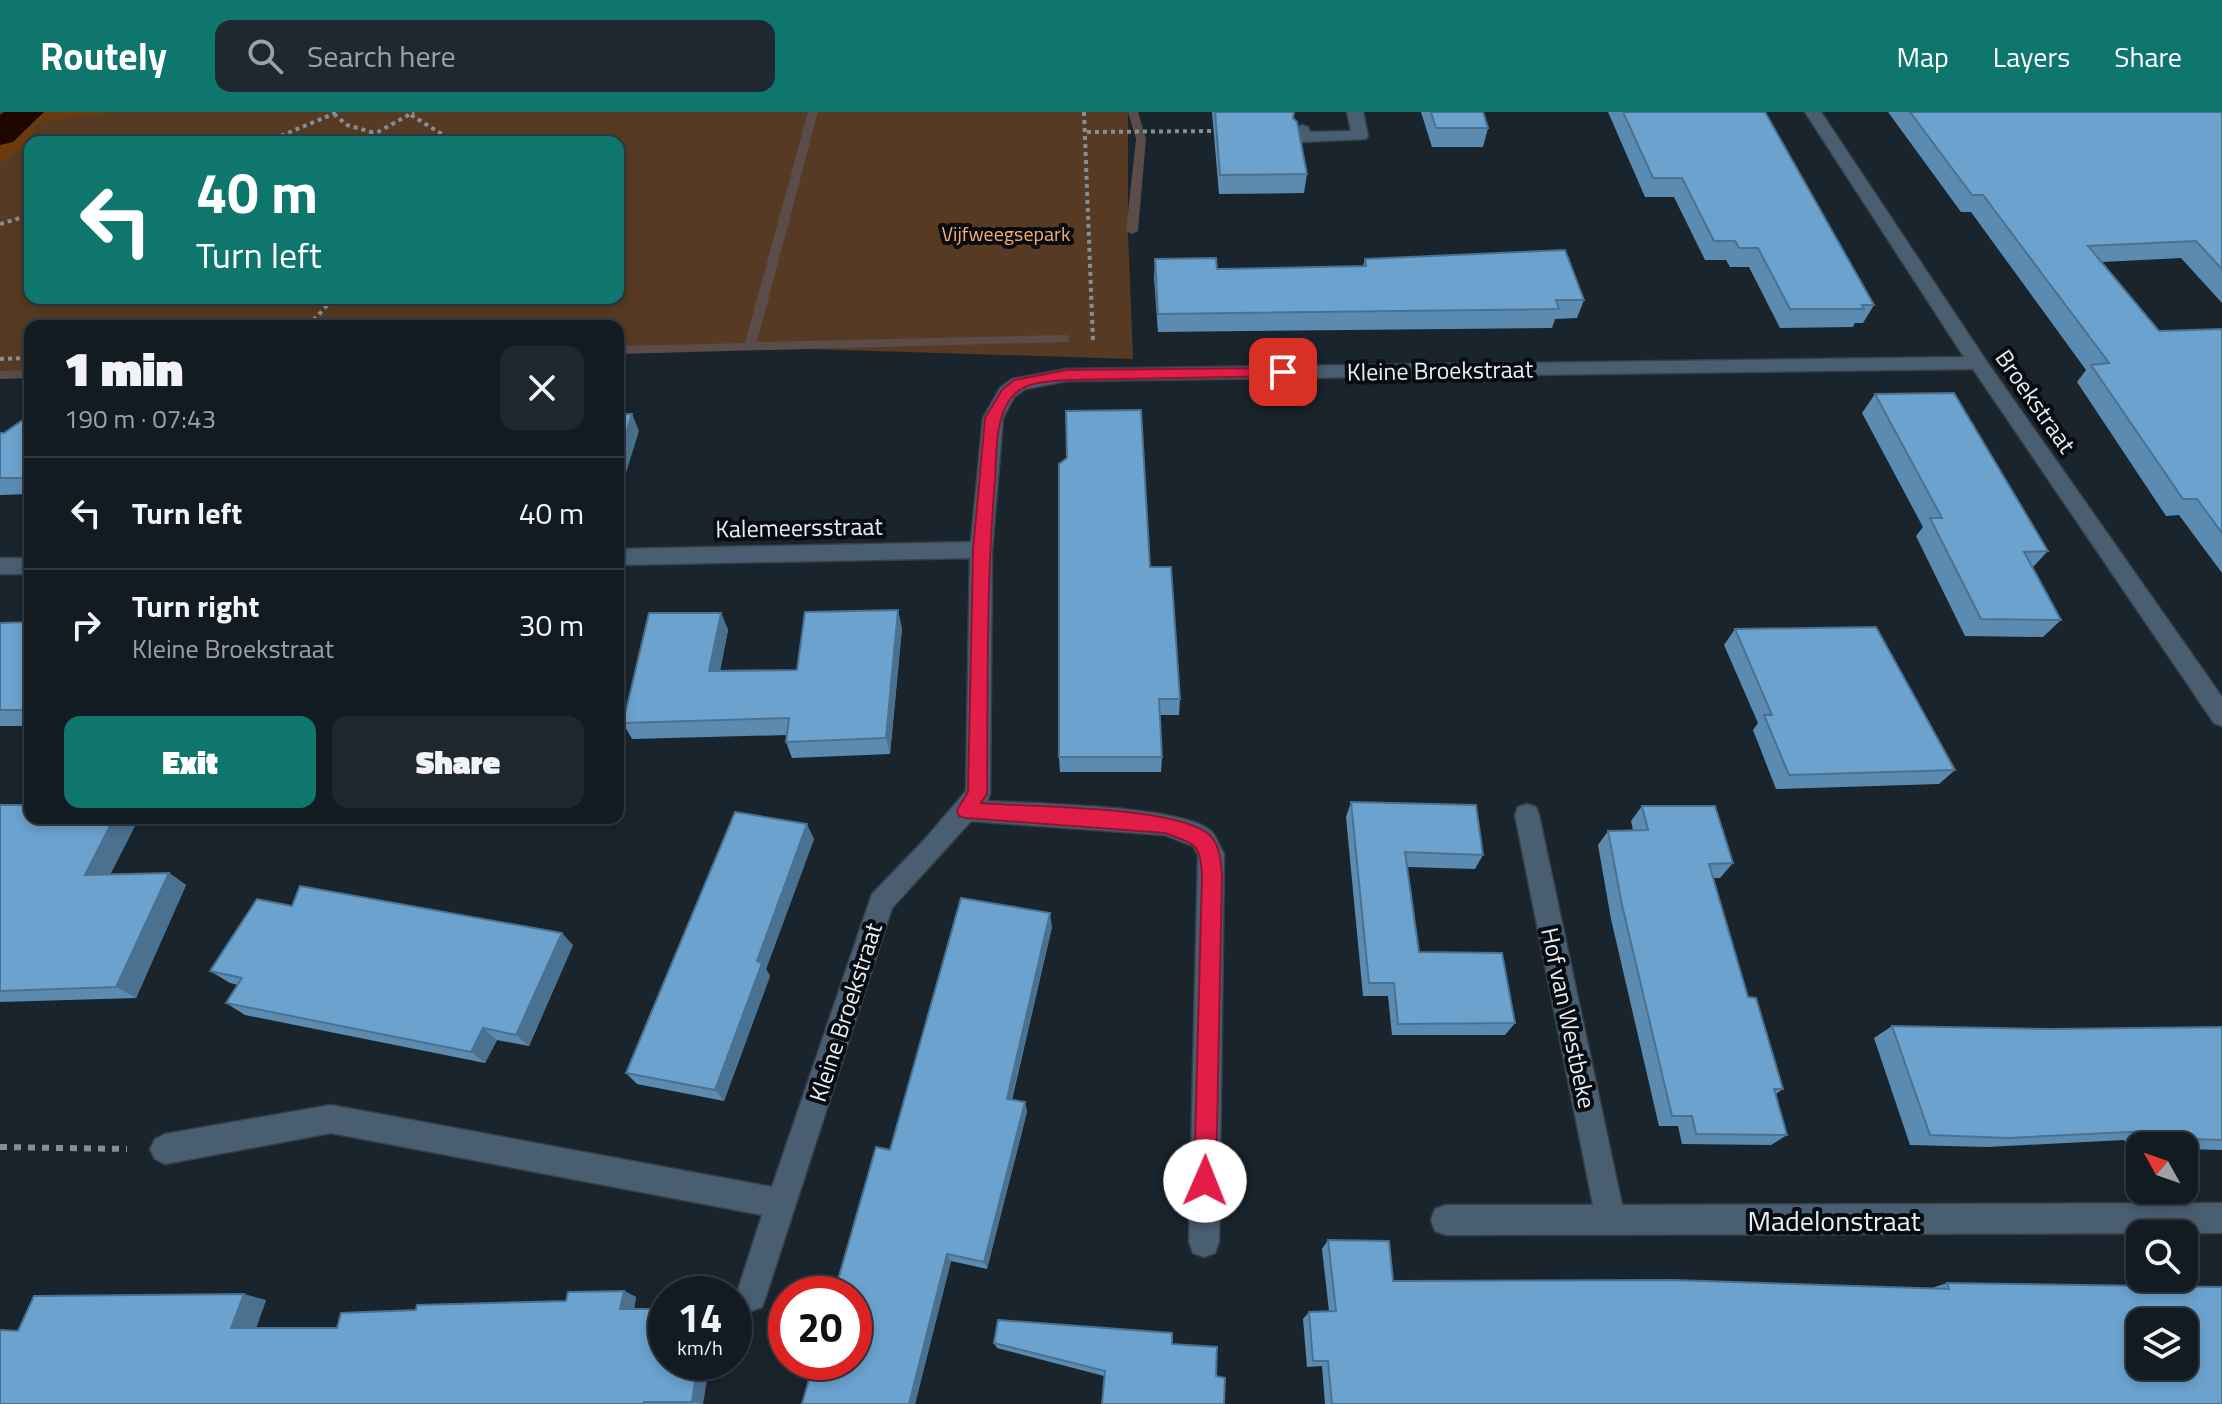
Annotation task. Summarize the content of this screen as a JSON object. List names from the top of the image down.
{
  "streets": {
    "street": [
      "Kleine Broekstraat",
      "Broekstraat",
      "Kalemeersstraat",
      "Hof van Westbeke",
      "Madelonstraat"
    ]
  },
  "crossings": [
    ["Kleine Broekstraat", "Broekstraat"],
    ["Kleine Broekstraat", "Kalemeersstraat"],
    ["Hof van Westbeke", "Madelonstraat"]
  ],
  "parks": ["Vijfweegsepark"],
  "north": "top left",
  "page": {
    "header": "Routely",
    "search": "Search here",
    "nav": ["Map", "Layers", "Share"],
    "turn": ["40 m", "Turn left"],
    "heading": ["1 min", "190 m · 07:43"],
    "list": [
      {
        "name": "Turn left",
        "value": "40 m"
      },
      {
        "name": "Turn right",
        "note": "Kleine Broekstraat",
        "value": "30 m"
      }
    ],
    "buttons": ["Exit", "Share"],
    "speed": "14 km/h",
    "limit": "20"
  }
}
